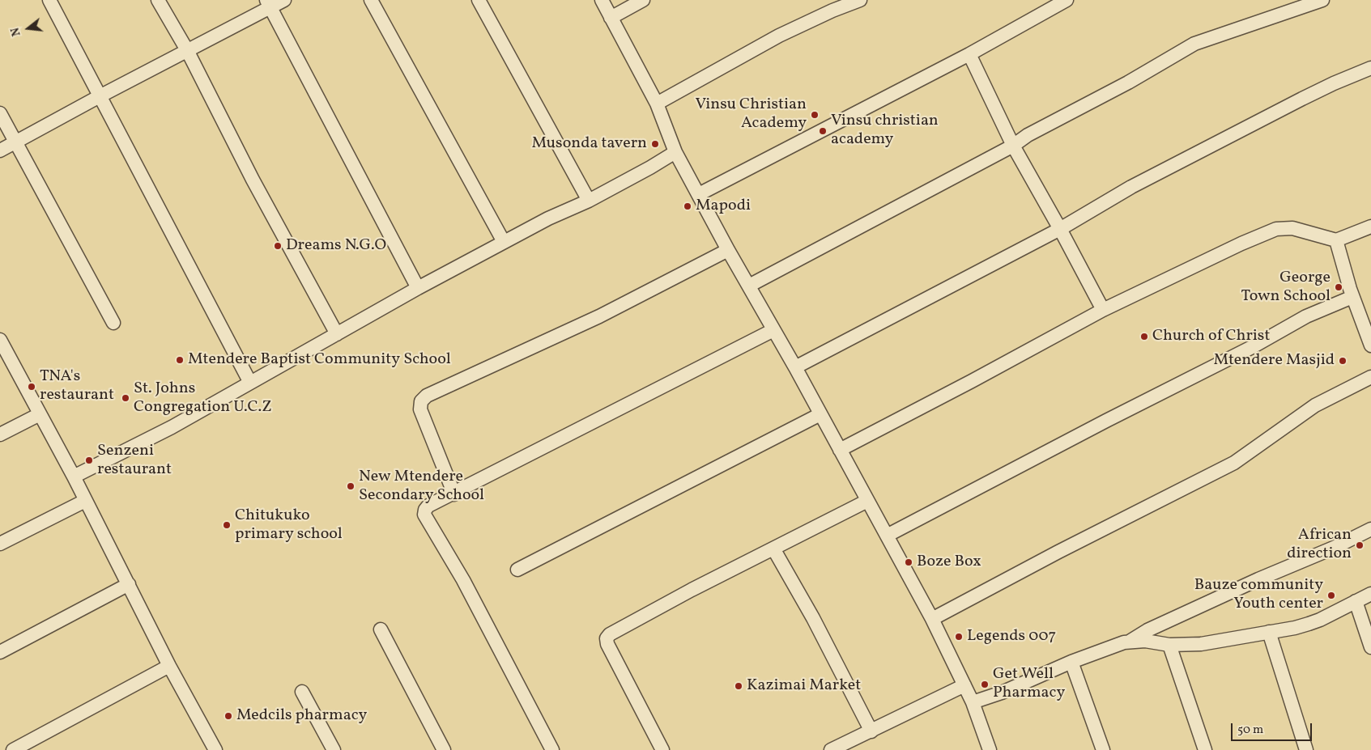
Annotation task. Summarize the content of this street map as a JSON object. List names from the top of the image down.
{
  "places": [
    "Vinsu Christian Academy",
    "Vinsu christian academy",
    "Musonda tavern",
    "Mapodi",
    "Dreams N.G.O",
    "George Town School",
    "Church of Christ",
    "Mtendere Baptist Community School",
    "Mtendere Masjid",
    "TNA's restaurant",
    "St. Johns Congregation U.C.Z",
    "Senzeni restaurant",
    "New Mtendere Secondary School",
    "Chitukuko primary school",
    "African direction",
    "Boze Box",
    "Bauze community Youth center",
    "Legends 007",
    "Get Well Pharmacy",
    "Kazimai Market",
    "Medcils pharmacy"
  ],
  "scale_bar": "50 m",
  "north": "left"
}
